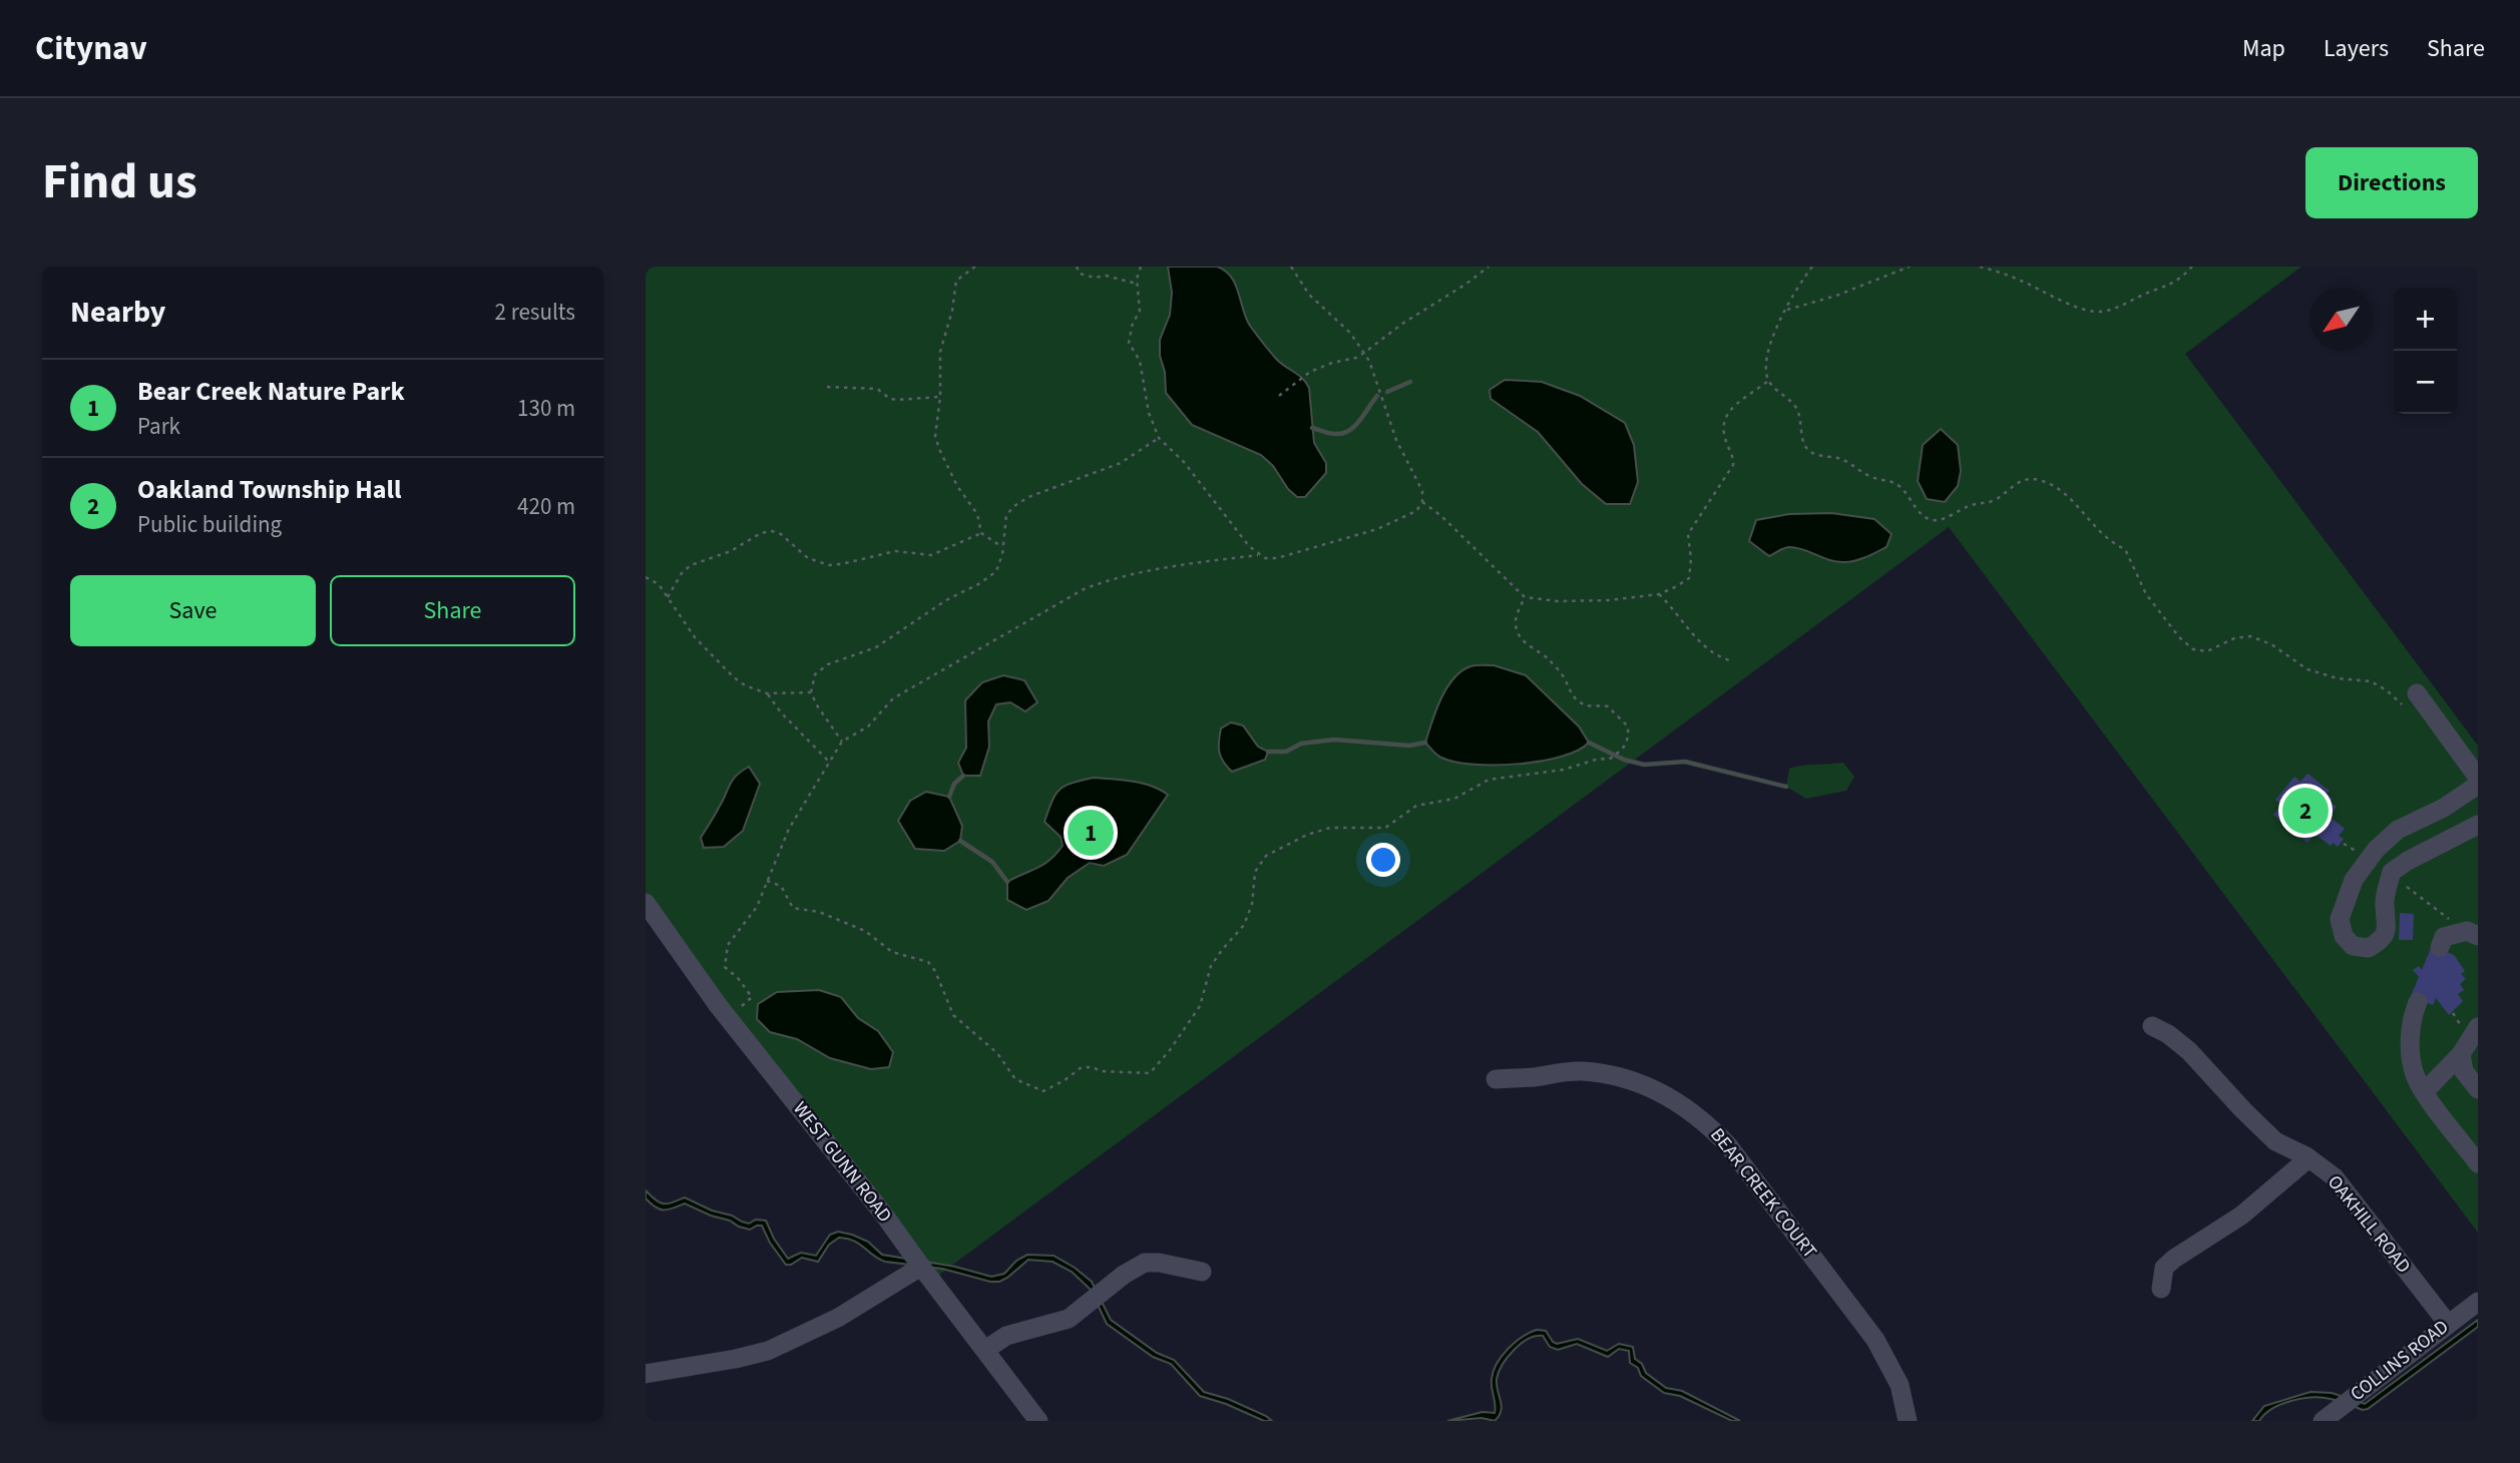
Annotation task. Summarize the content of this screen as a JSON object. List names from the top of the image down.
{
  "streets": {
    "street": [
      "WEST GUNN ROAD",
      "BEAR CREEK COURT",
      "OAKHILL ROAD",
      "COLLINS ROAD"
    ]
  },
  "crossings": [
    ["OAKHILL ROAD", "COLLINS ROAD"]
  ],
  "north": "bottom left",
  "page": {
    "header": "Citynav",
    "nav": ["Map", "Layers", "Share"],
    "title": "Find us",
    "buttons": [
      "Directions",
      ["Save", "Share"]
    ],
    "heading": ["Nearby", "2 results"],
    "map_buttons": ["+", "−"],
    "list": [
      {
        "mark": "1",
        "name": "Bear Creek Nature Park",
        "note": "Park",
        "value": "130 m"
      },
      {
        "mark": "2",
        "name": "Oakland Township Hall",
        "note": "Public building",
        "value": "420 m"
      }
    ],
    "pins": ["2", "1"]
  }
}
